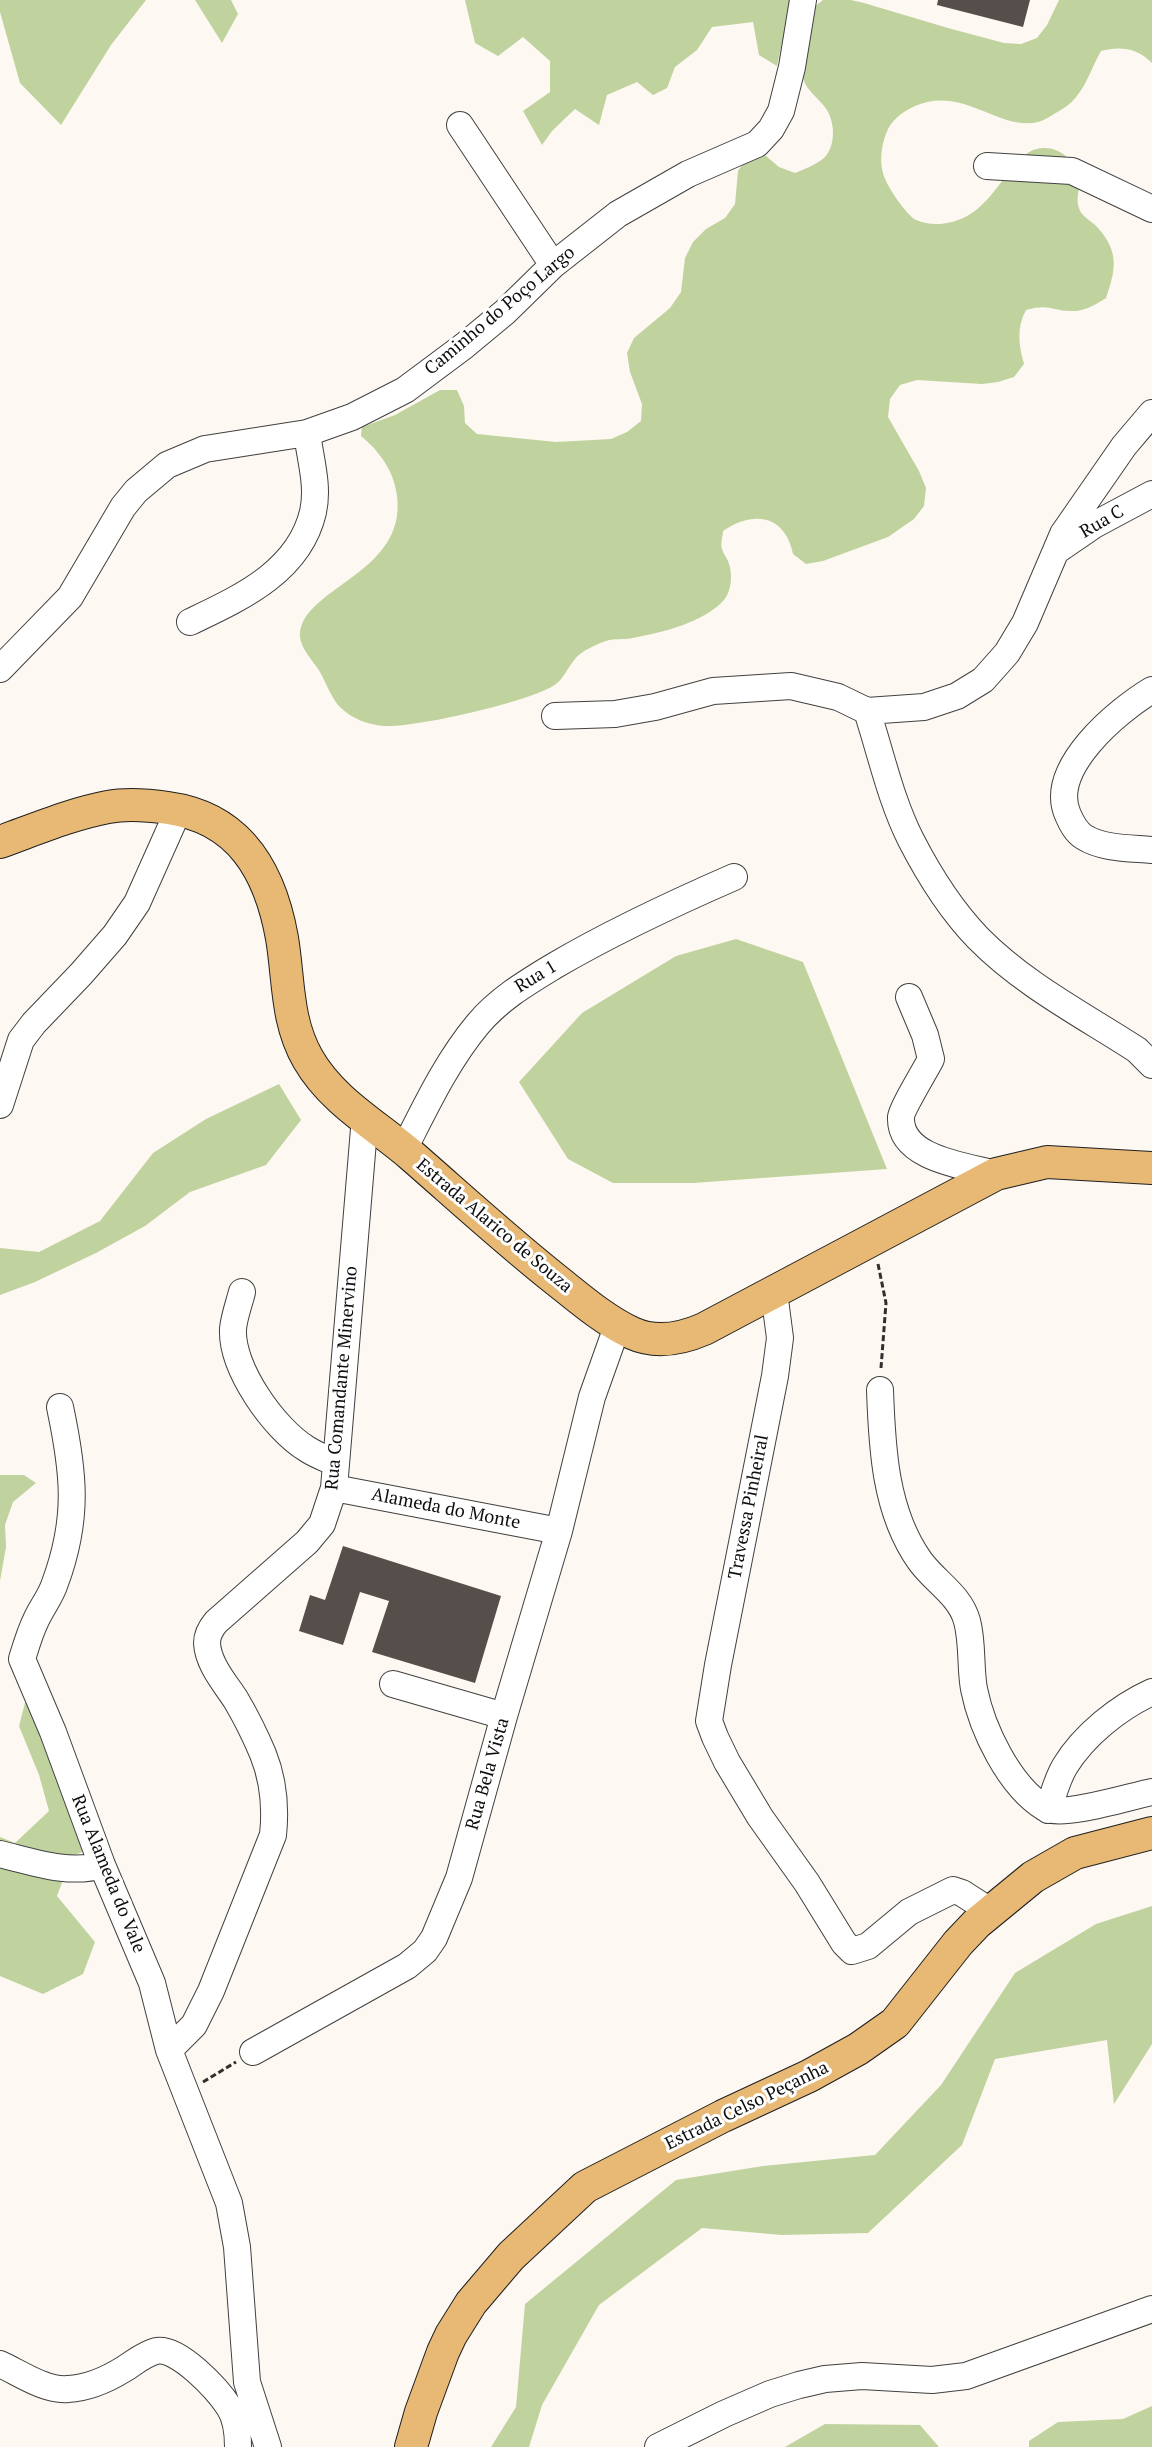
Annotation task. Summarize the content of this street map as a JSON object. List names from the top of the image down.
{
  "streets": {
    "main road": ["Estrada Alarico de Souza", "Estrada Celso Peçanha"],
    "street": [
      "Caminho do Poço Largo",
      "Rua C",
      "Rua 1",
      "Rua Comandante Minervino",
      "Travessa Pinheiral",
      "Alameda do Monte",
      "Rua Bela Vista",
      "Rua Alameda do Vale"
    ]
  },
  "crossings": [
    ["Rua 1", "Estrada Alarico de Souza"],
    ["Estrada Alarico de Souza", "Rua Comandante Minervino"],
    ["Estrada Alarico de Souza", "Travessa Pinheiral"],
    ["Estrada Alarico de Souza", "Rua Bela Vista"],
    ["Rua Comandante Minervino", "Alameda do Monte"],
    ["Rua Comandante Minervino", "Rua Alameda do Vale"],
    ["Travessa Pinheiral", "Estrada Celso Peçanha"],
    ["Alameda do Monte", "Rua Bela Vista"]
  ]
}
